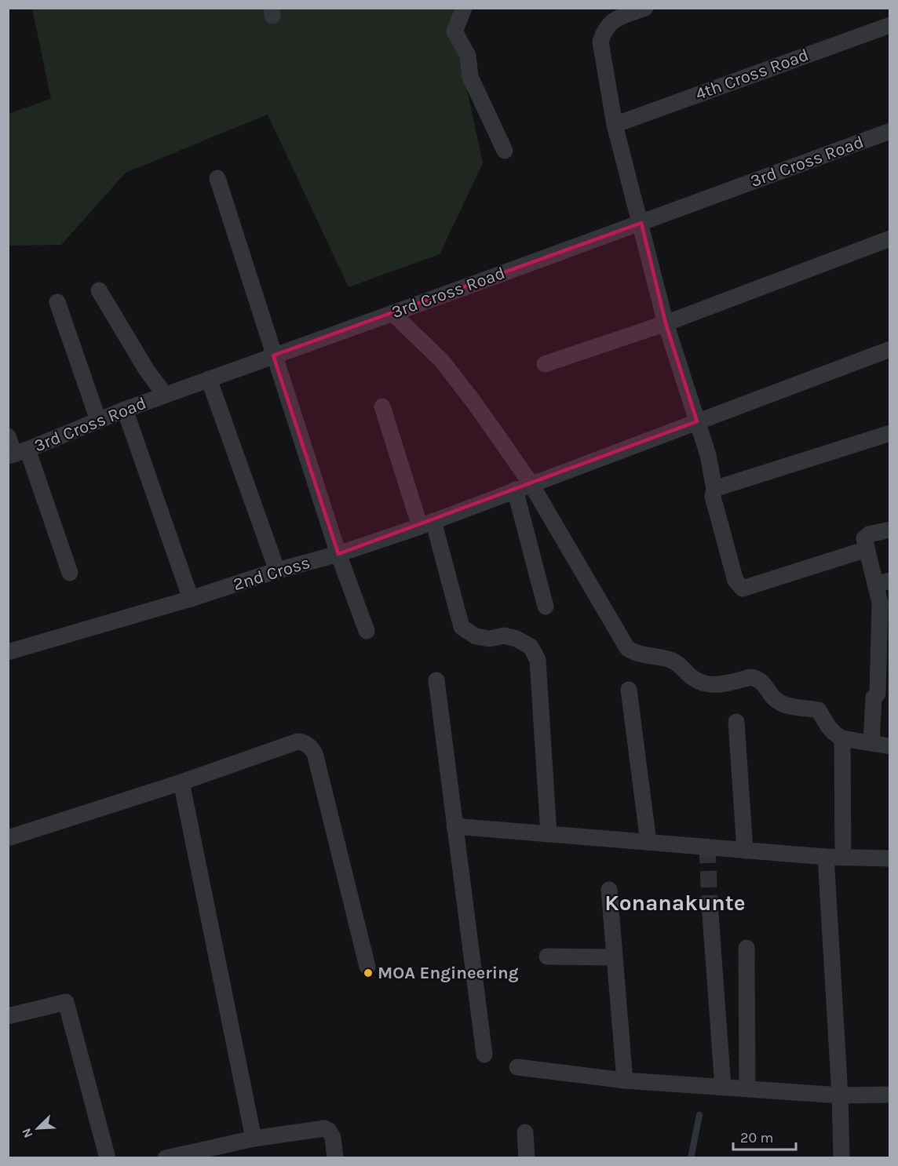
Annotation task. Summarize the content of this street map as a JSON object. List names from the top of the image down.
{
  "streets": {
    "street": ["4th Cross Road", "3rd Cross Road", "2nd Cross"]
  },
  "districts": ["Konanakunte"],
  "places": ["MOA Engineering"],
  "scale_bar": "20 m",
  "north": "bottom left"
}
